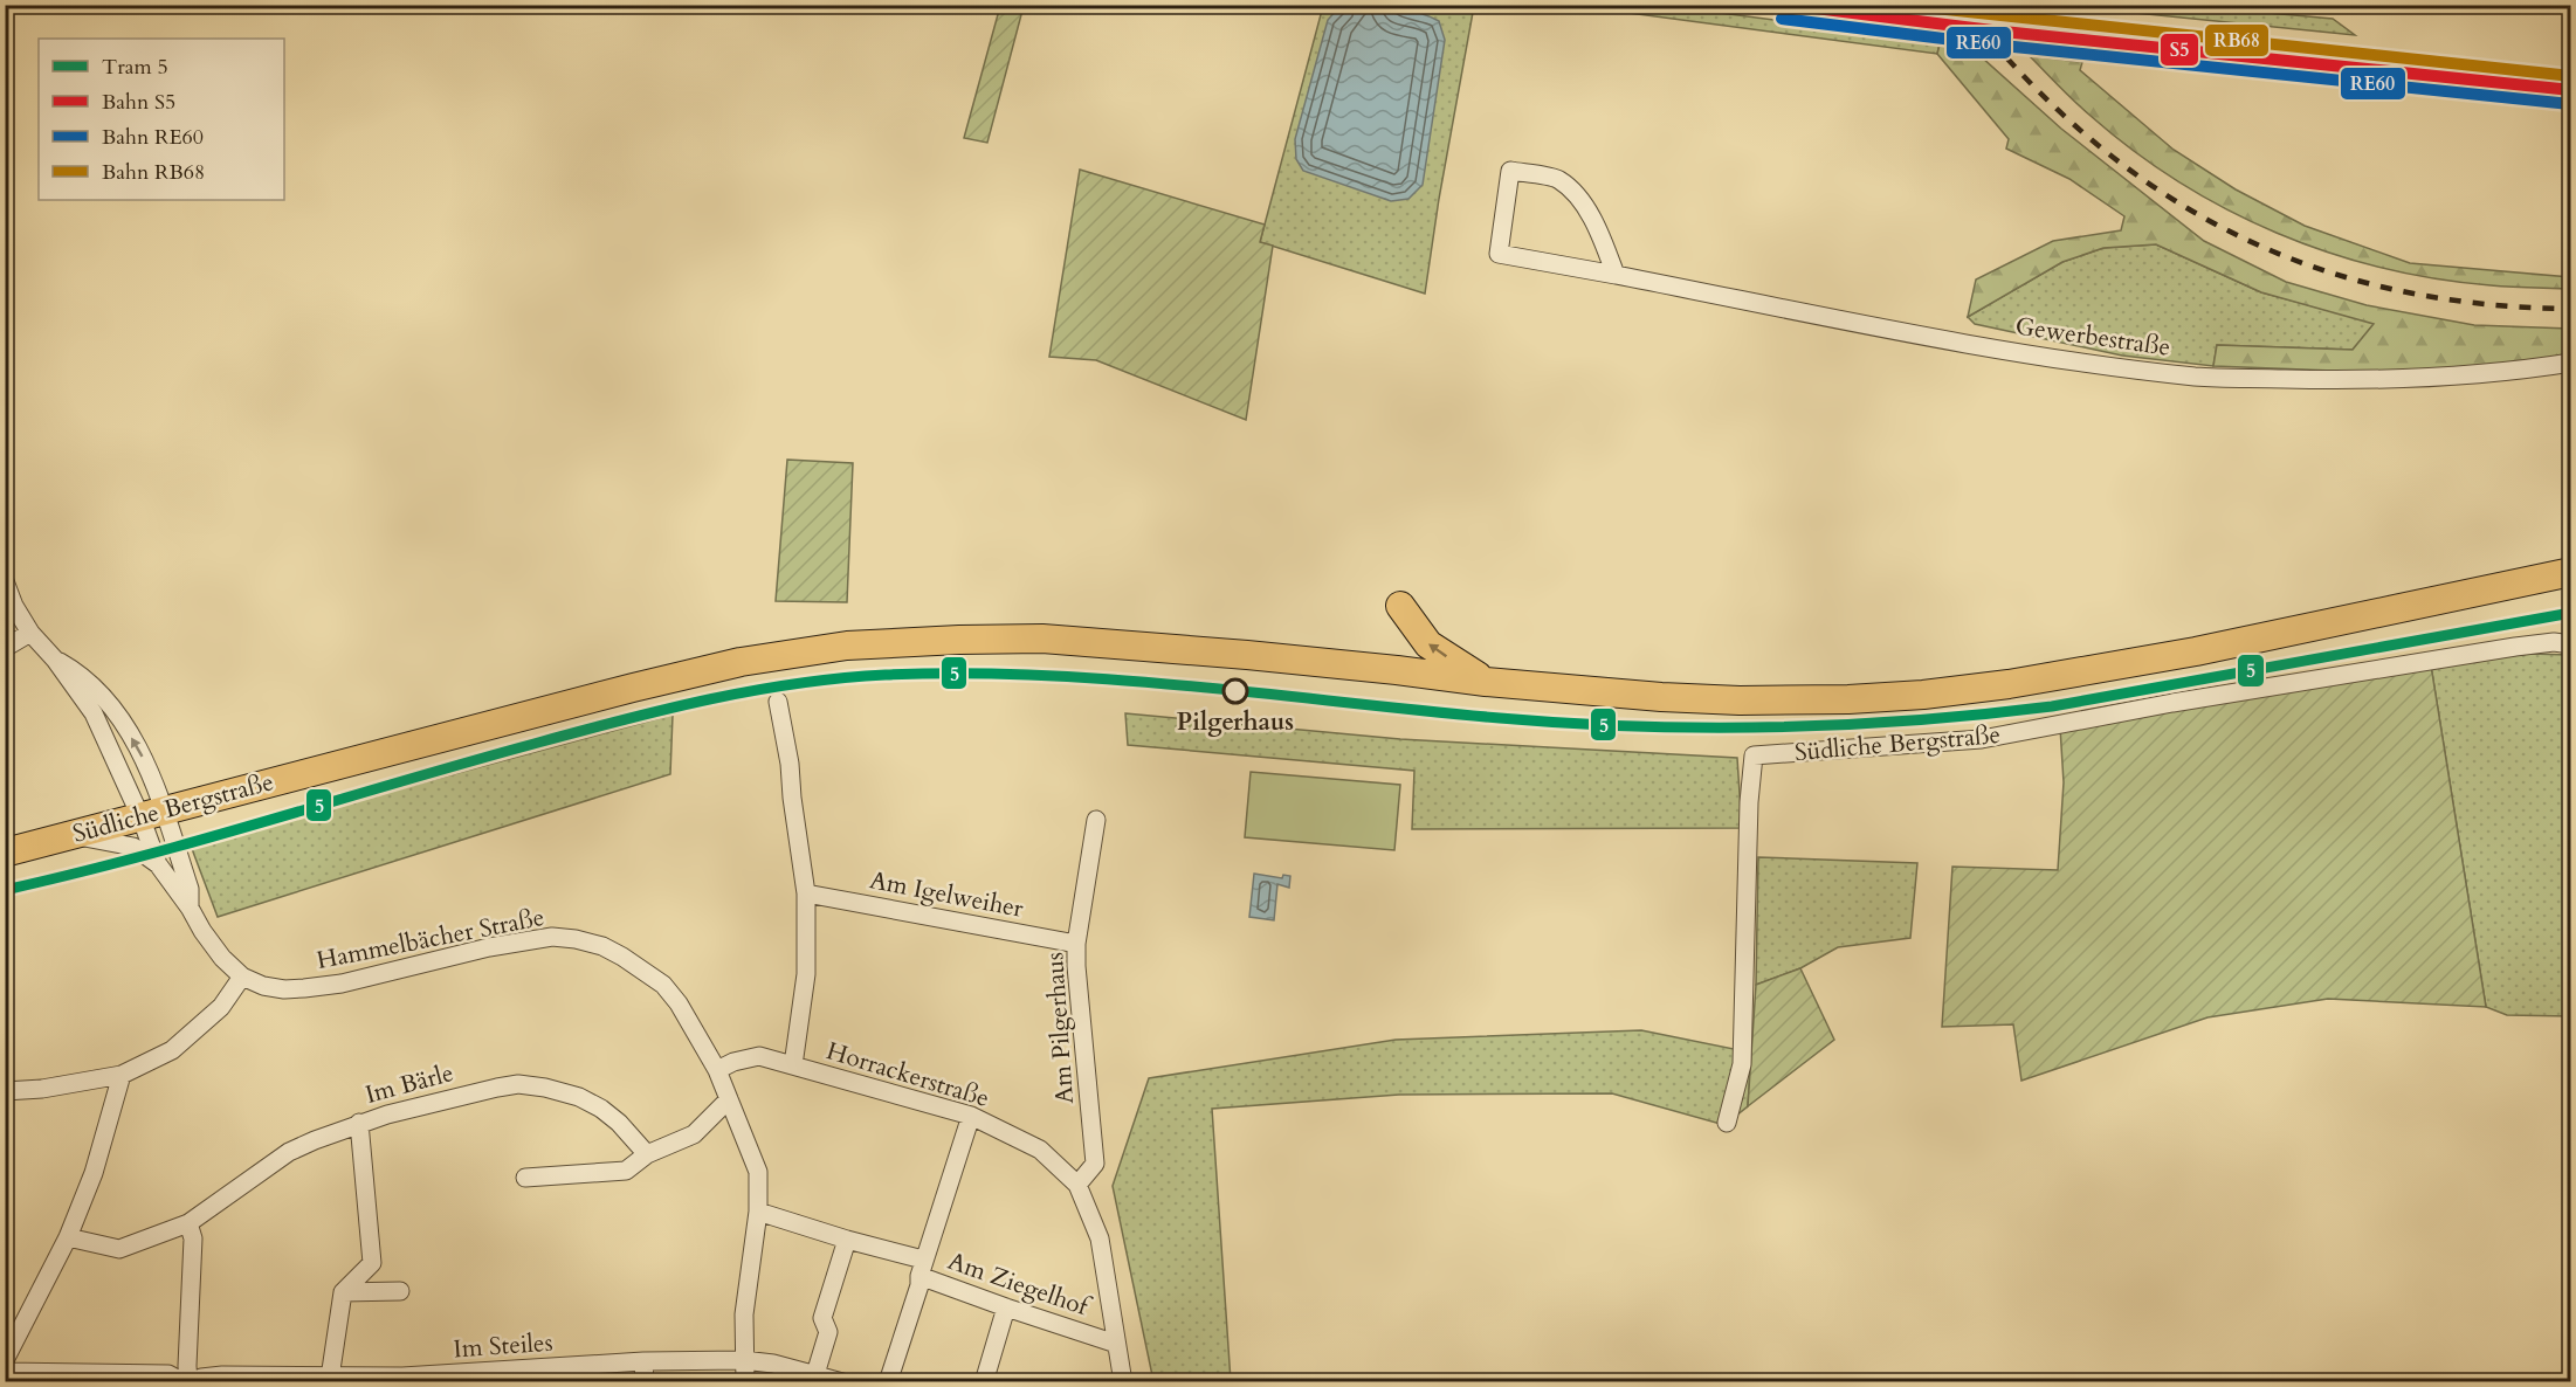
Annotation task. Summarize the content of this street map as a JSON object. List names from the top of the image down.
{
  "streets": {
    "main road": ["Südliche Bergstraße"],
    "street": [
      "Gewerbestraße",
      "Am Igelweiher",
      "Hammelbächer Straße",
      "Am Pilgerhaus",
      "Horrackerstraße",
      "Im Bärle",
      "Am Ziegelhof",
      "Im Steiles"
    ]
  },
  "crossings": [
    ["Südliche Bergstraße", "Hammelbächer Straße"],
    ["Am Igelweiher", "Am Pilgerhaus"],
    ["Hammelbächer Straße", "Horrackerstraße"],
    ["Hammelbächer Straße", "Am Ziegelhof"],
    ["Hammelbächer Straße", "Im Steiles"],
    ["Am Pilgerhaus", "Horrackerstraße"],
    ["Horrackerstraße", "Am Ziegelhof"]
  ],
  "places": ["Pilgerhaus"],
  "lines": [
    "rail line S5",
    "rail line RB68",
    "rail line RE60",
    "tram line 5"
  ],
  "legend": [
    "Tram 5",
    "Bahn S5",
    "Bahn RE60",
    "Bahn RB68"
  ]
}
